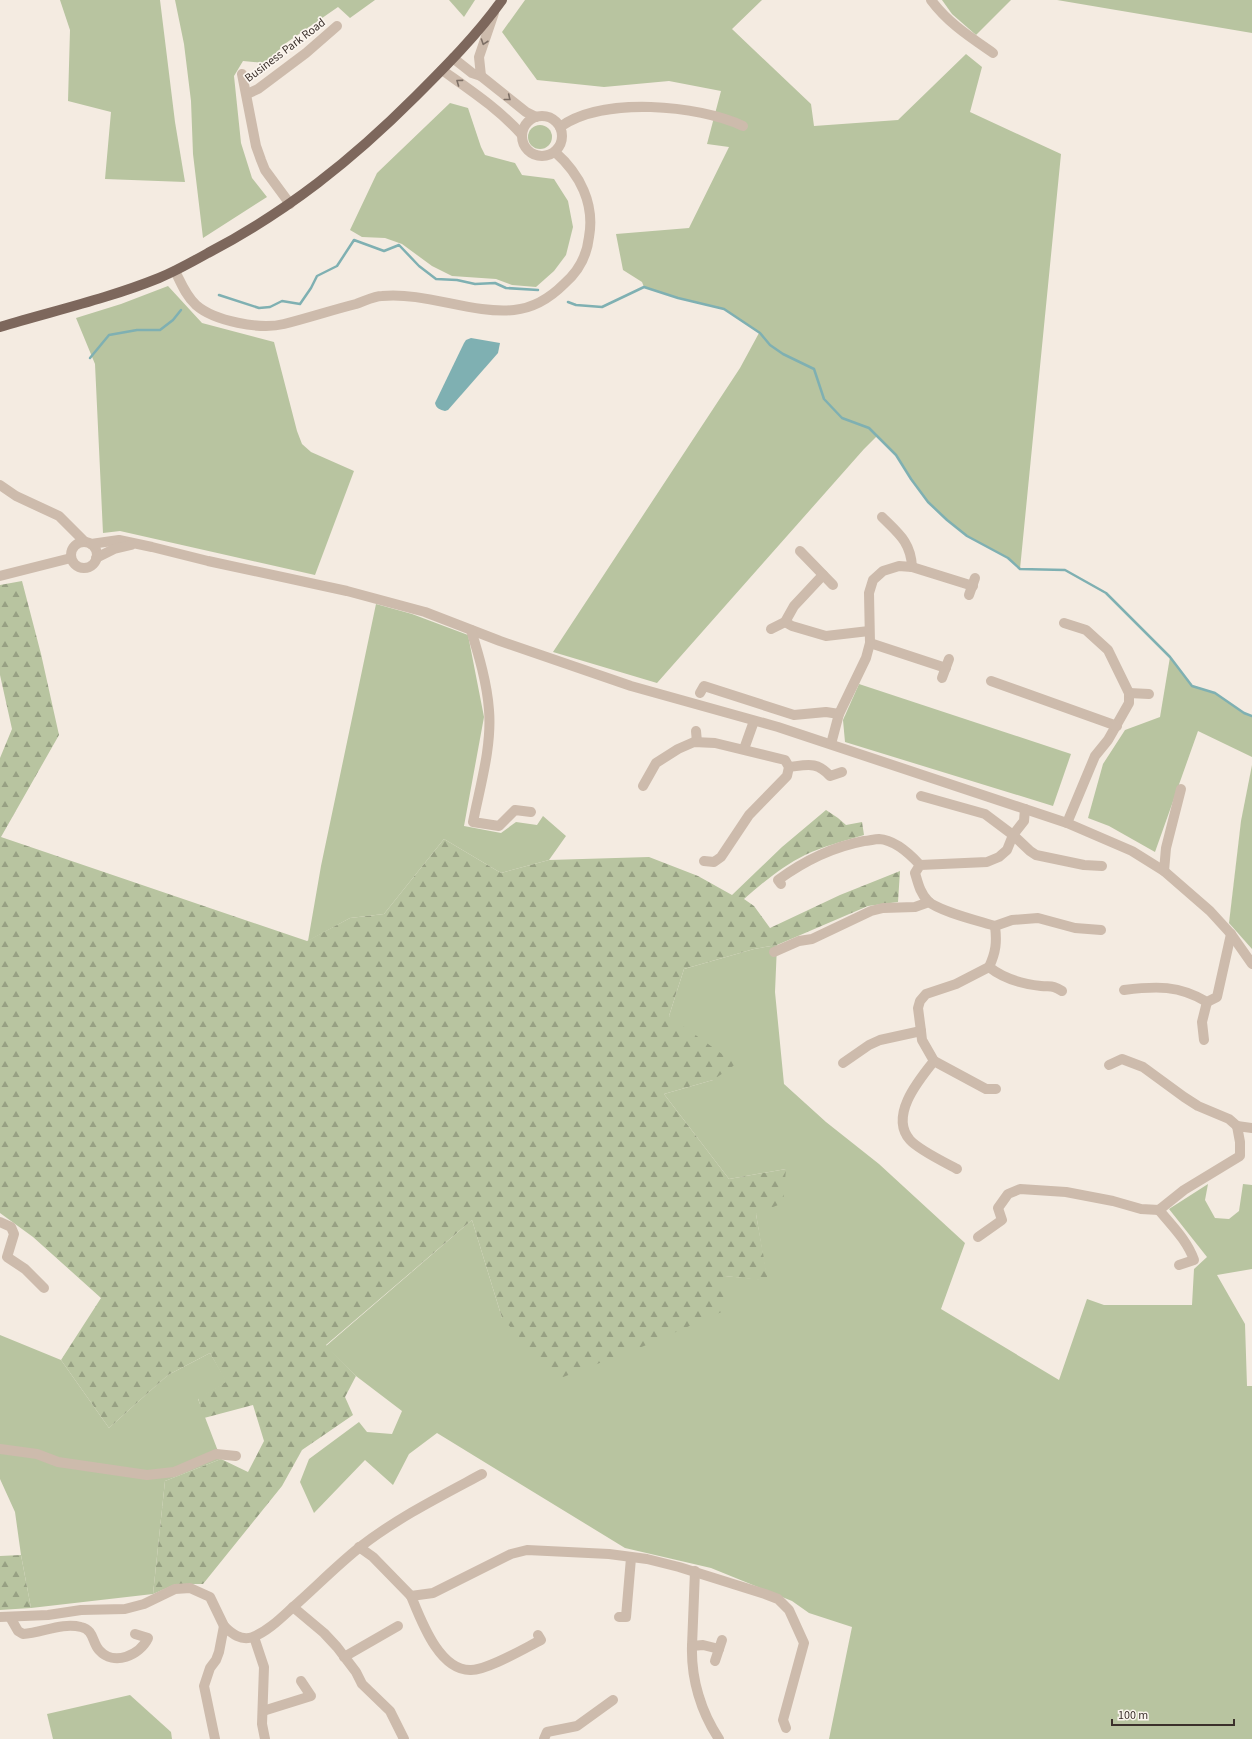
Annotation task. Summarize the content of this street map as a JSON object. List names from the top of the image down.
{
  "streets": {
    "street": ["Business Park Road"]
  },
  "scale_bar": "100 m"
}
